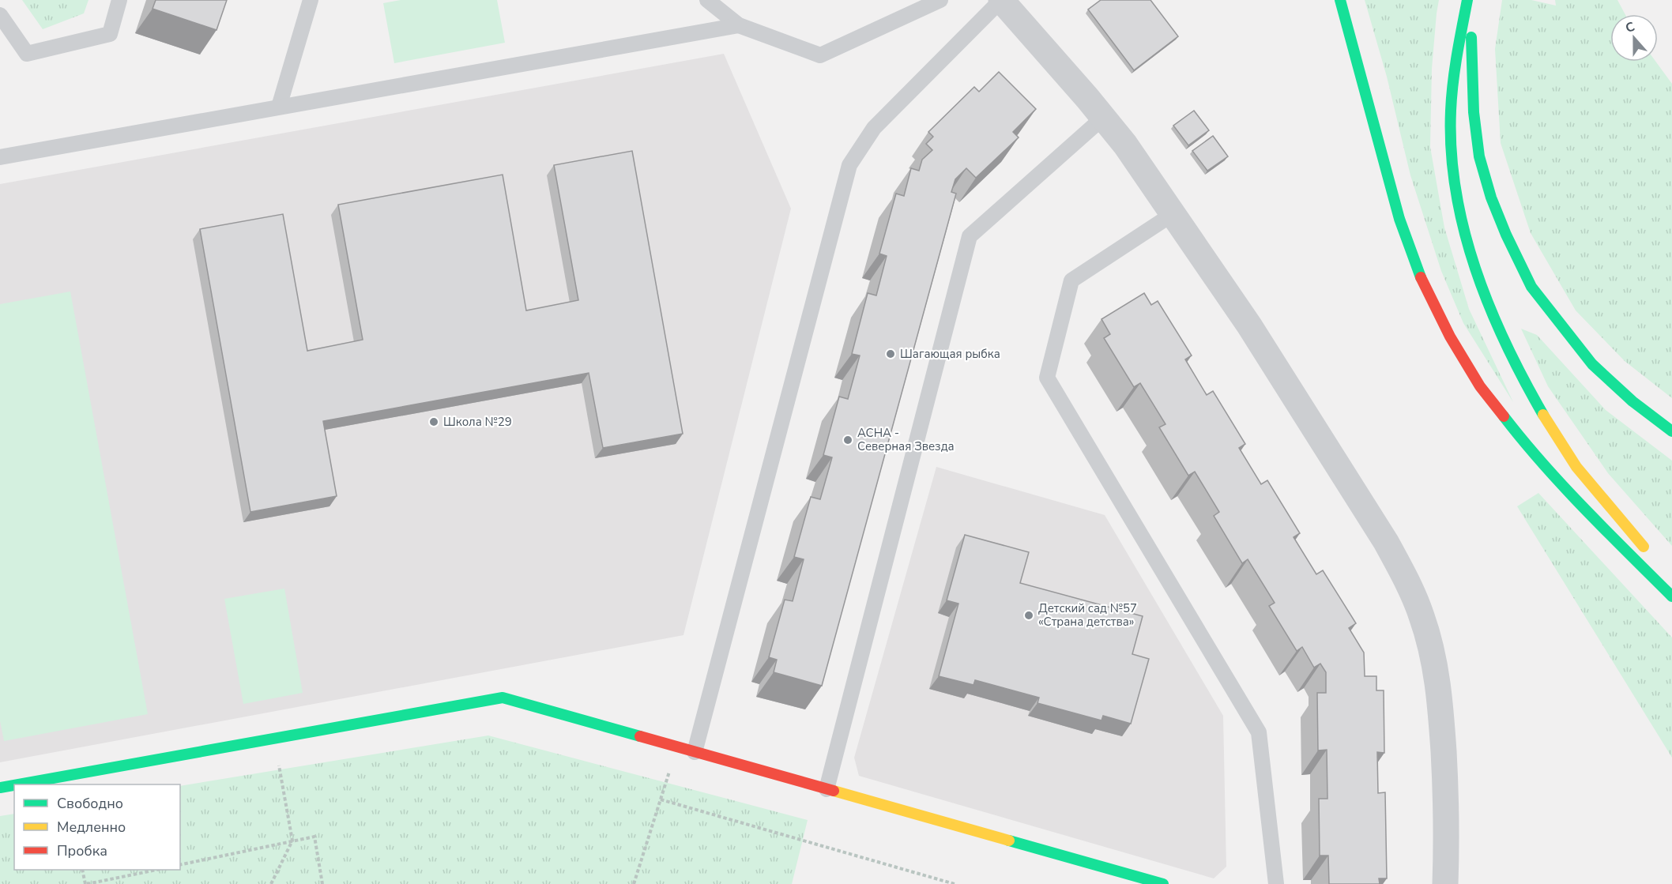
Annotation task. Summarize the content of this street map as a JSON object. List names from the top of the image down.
{
  "places": [
    "Шагающая рыбка",
    "Школа №29",
    "АСНА - Северная Звезда",
    "Детский сад №57 «Страна детства»"
  ],
  "legend": ["Свободно", "Медленно", "Пробка"],
  "north": "top"
}
